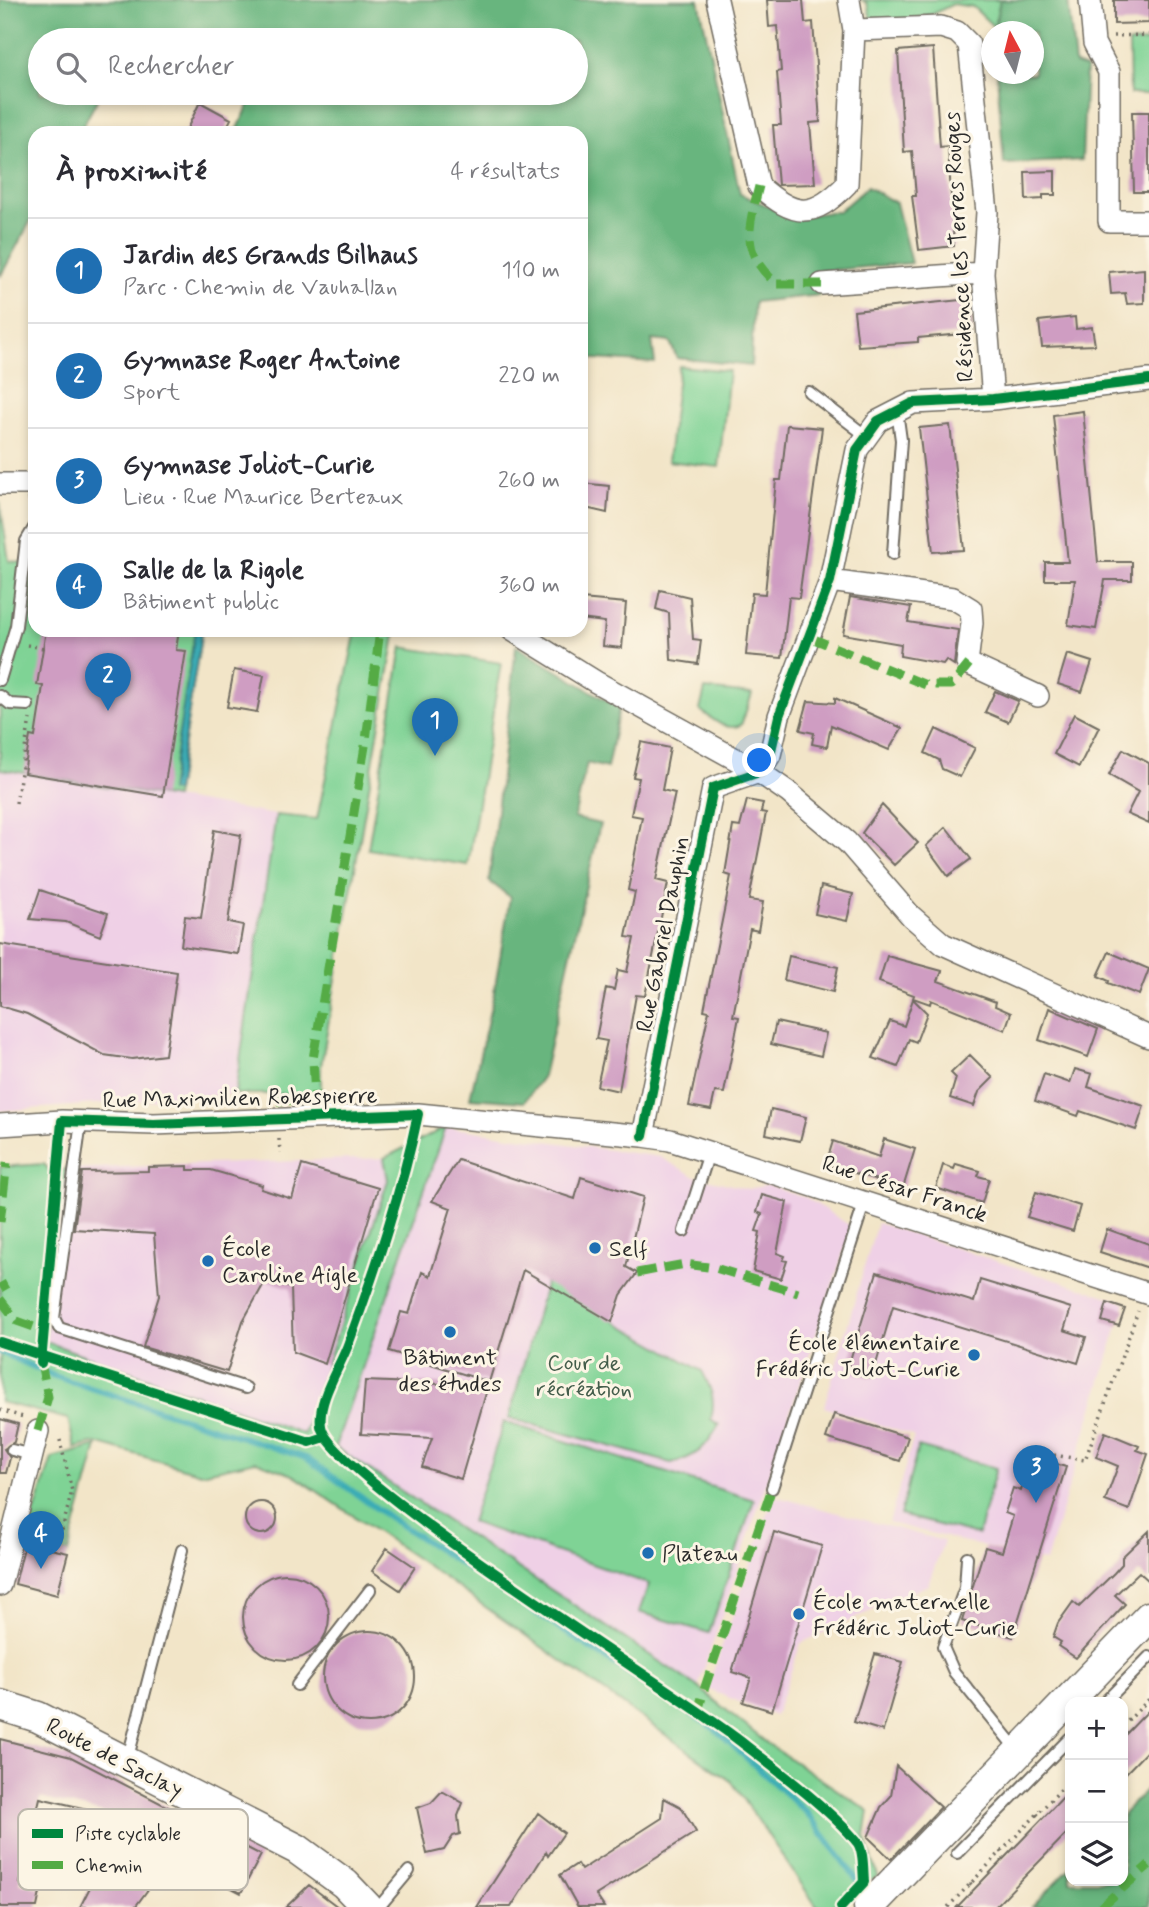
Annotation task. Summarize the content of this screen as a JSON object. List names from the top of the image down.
{
  "streets": {
    "main road": ["Route de Saclay"],
    "street": [
      "Résidence les Terres Rouges",
      "Rue Gabriel Dauphin",
      "Rue Maximilien Robespierre",
      "Rue César Franck"
    ]
  },
  "crossings": [
    ["Rue Gabriel Dauphin", "Rue Maximilien Robespierre"],
    ["Rue Gabriel Dauphin", "Rue César Franck"],
    ["Rue Maximilien Robespierre", "Rue César Franck"]
  ],
  "parks": ["Cour de récréation"],
  "places": [
    "Self",
    "École Caroline Aigle",
    "Bâtiment des études",
    "École élémentaire Frédéric Joliot-Curie",
    "Plateau",
    "École maternelle Frédéric Joliot-Curie"
  ],
  "legend": ["Piste cyclable", "Chemin"],
  "north": "top",
  "page": {
    "search": "Rechercher",
    "heading": ["À proximité", "4 résultats"],
    "list": [
      {
        "mark": "1",
        "name": "Jardin des Grands Bilhaus",
        "note": "Parc · Chemin de Vauhallan",
        "value": "110 m"
      },
      {
        "mark": "2",
        "name": "Gymnase Roger Antoine",
        "note": "Sport",
        "value": "220 m"
      },
      {
        "mark": "3",
        "name": "Gymnase Joliot-Curie",
        "note": "Lieu · Rue Maurice Berteaux",
        "value": "260 m"
      },
      {
        "mark": "4",
        "name": "Salle de la Rigole",
        "note": "Bâtiment public",
        "value": "360 m"
      }
    ],
    "pins": [
      "2",
      "1",
      "3",
      "4"
    ],
    "map_buttons": ["+", "−"]
  }
}
